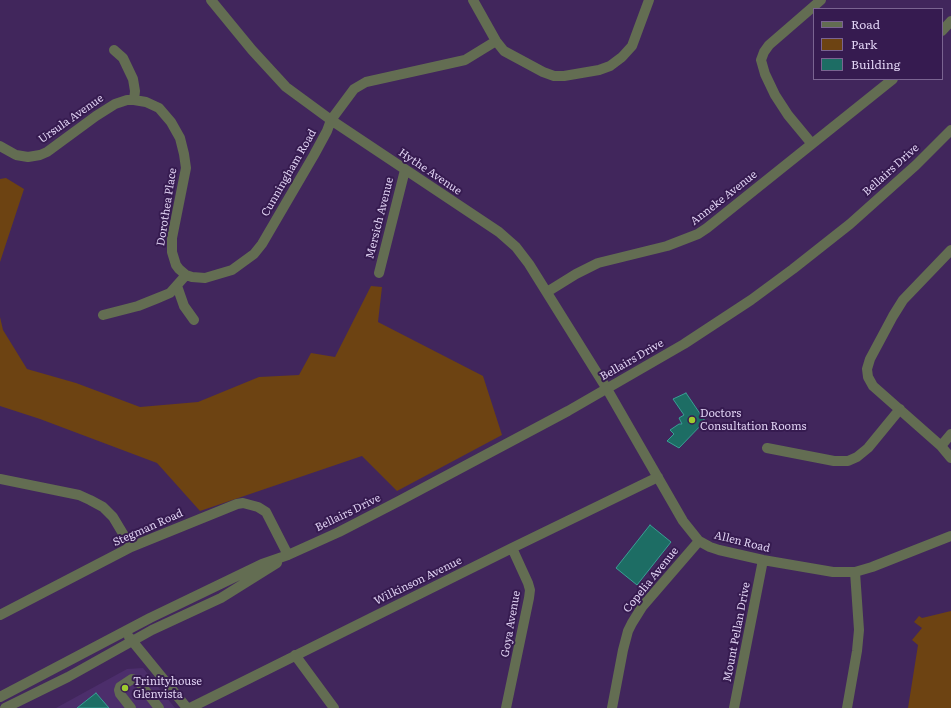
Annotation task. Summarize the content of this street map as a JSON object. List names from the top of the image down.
{
  "streets": {
    "street": [
      "Ursula Avenue",
      "Bellairs Drive",
      "Hythe Avenue",
      "Cunningham Road",
      "Anneke Avenue",
      "Dorothea Place",
      "Mersich Avenue",
      "Stegman Road",
      "Allen Road",
      "Copelia Avenue",
      "Wilkinson Avenue",
      "Goya Avenue",
      "Mount Pellan Drive"
    ]
  },
  "crossings": [
    ["Ursula Avenue", "Dorothea Place"],
    ["Bellairs Drive", "Hythe Avenue"],
    ["Bellairs Drive", "Stegman Road"],
    ["Bellairs Drive", "Allen Road"],
    ["Hythe Avenue", "Cunningham Road"],
    ["Hythe Avenue", "Anneke Avenue"],
    ["Hythe Avenue", "Mersich Avenue"],
    ["Hythe Avenue", "Allen Road"],
    ["Cunningham Road", "Dorothea Place"],
    ["Allen Road", "Copelia Avenue"],
    ["Allen Road", "Wilkinson Avenue"],
    ["Allen Road", "Mount Pellan Drive"],
    ["Wilkinson Avenue", "Goya Avenue"]
  ],
  "places": ["Doctors Consultation Rooms", "Trinityhouse Glenvista"],
  "legend": ["Road", "Park", "Building"]
}
